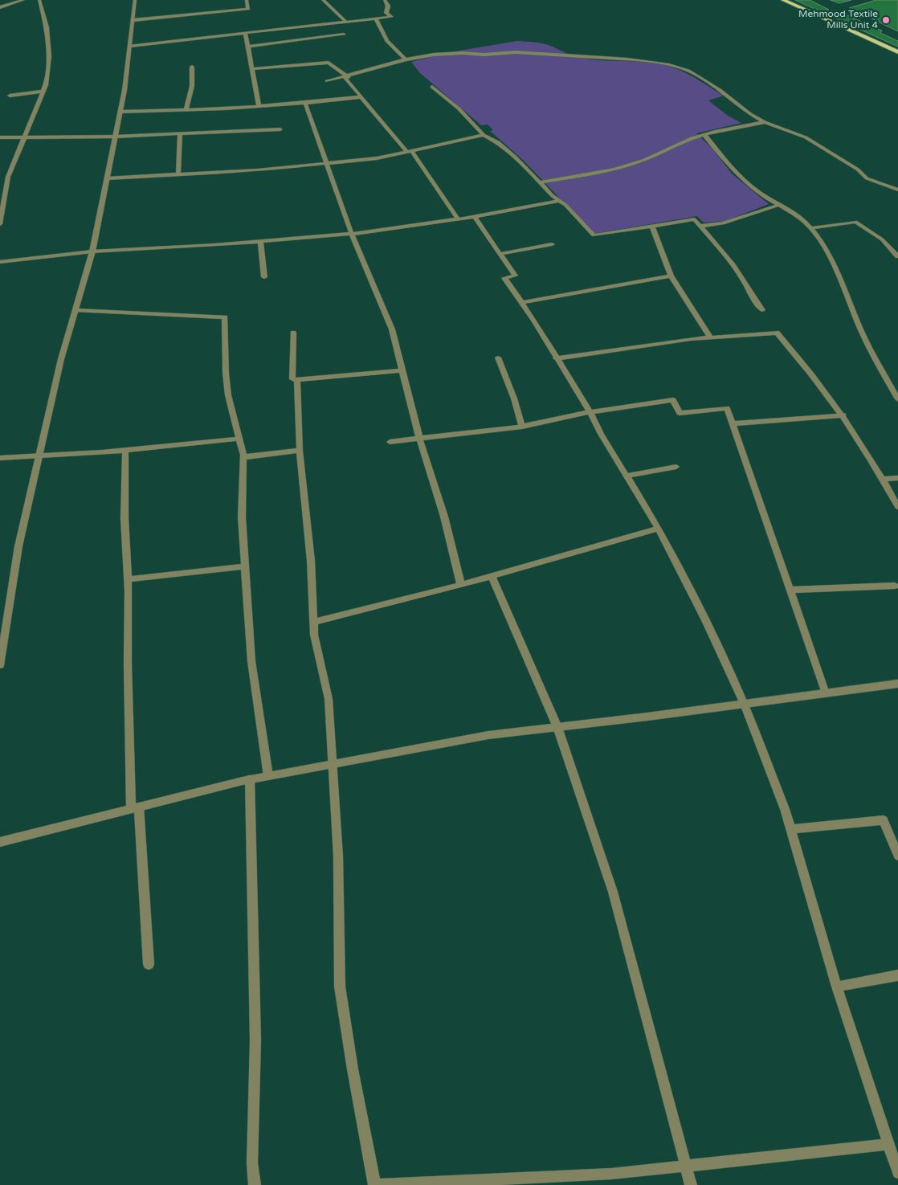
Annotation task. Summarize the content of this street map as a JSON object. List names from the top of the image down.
{
  "places": ["Mehmood Textile Mills Unit 4"]
}
